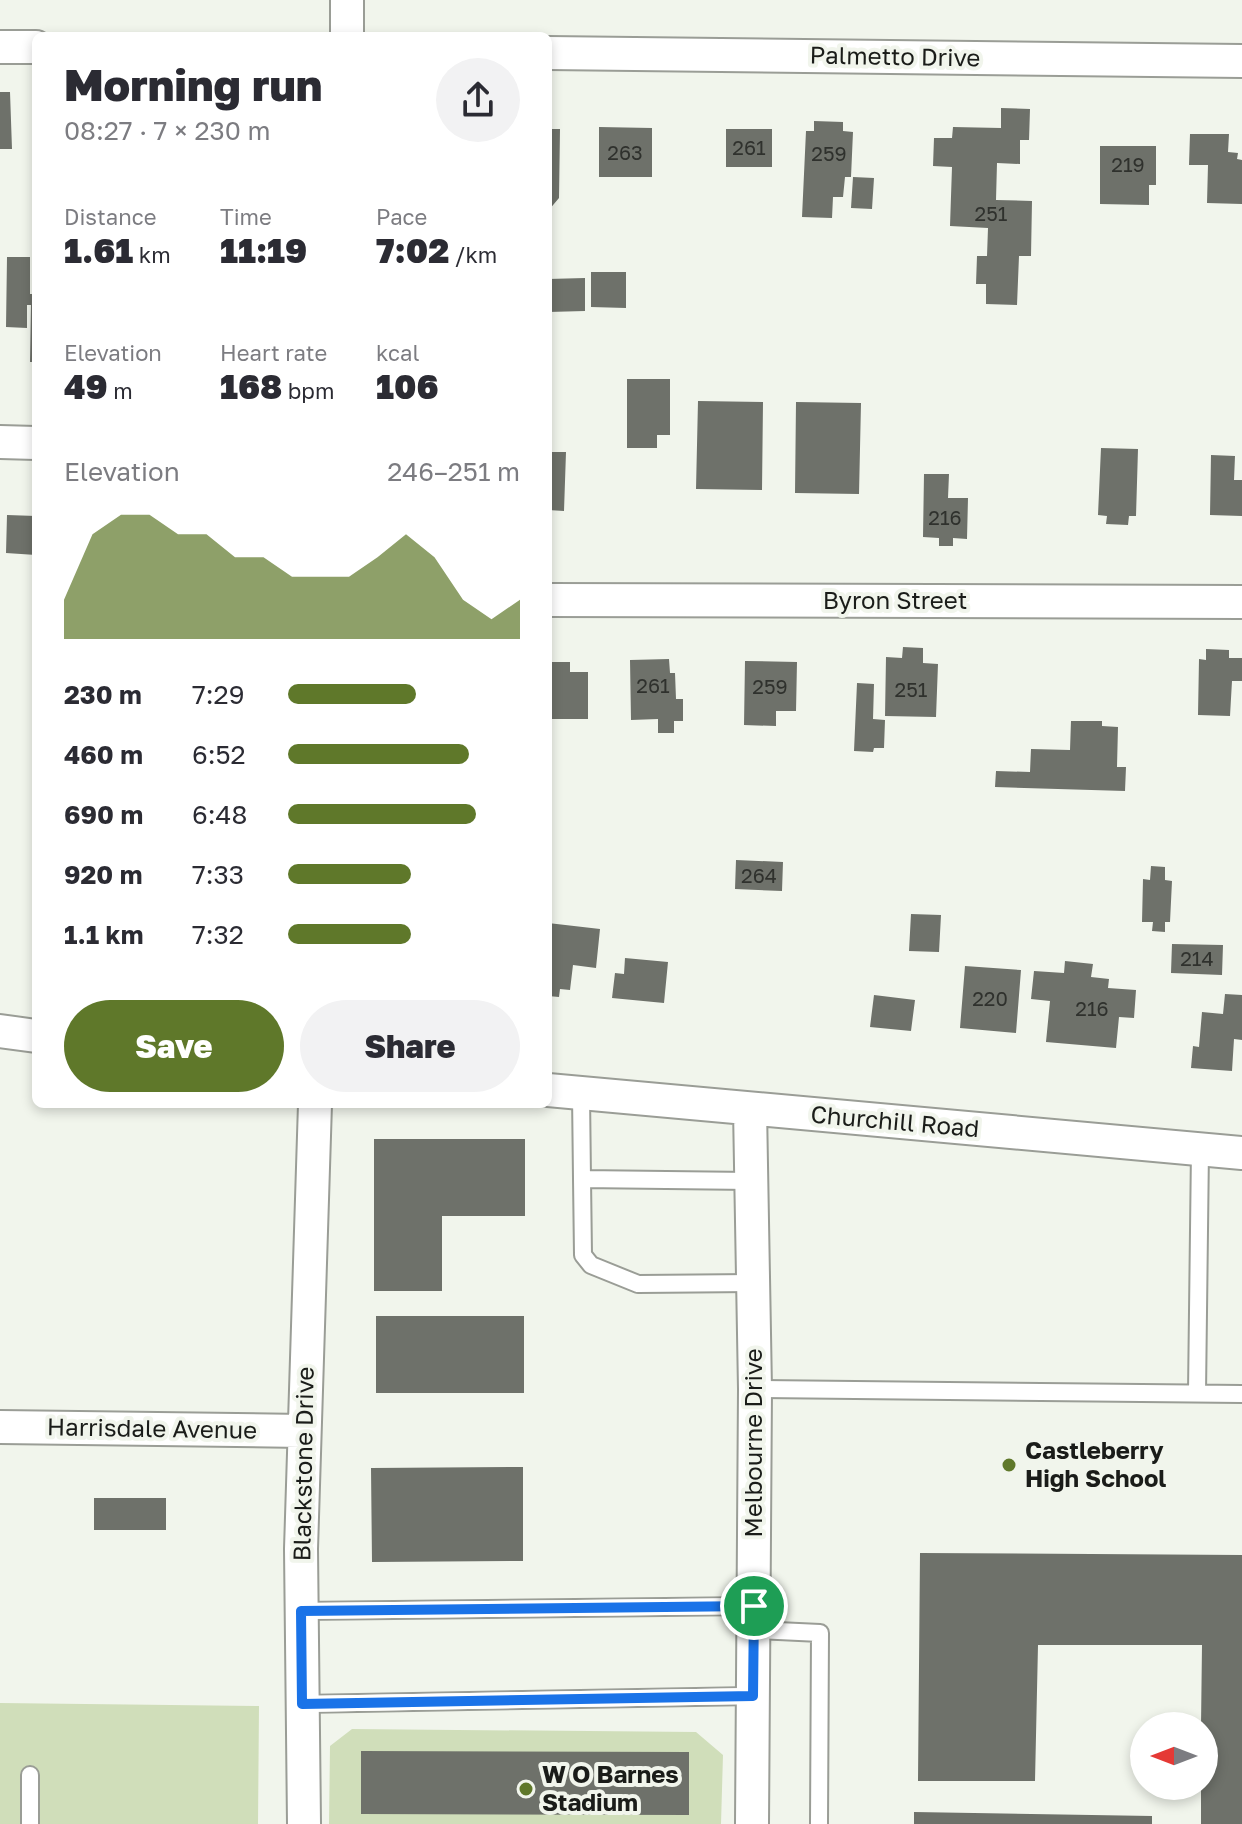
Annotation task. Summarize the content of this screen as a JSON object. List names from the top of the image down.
{
  "streets": {
    "street": [
      "Palmetto Drive",
      "Byron Street",
      "Churchill Road",
      "Harrisdale Avenue",
      "Melbourne Drive",
      "Blackstone Drive"
    ]
  },
  "crossings": [
    ["Churchill Road", "Melbourne Drive"],
    ["Harrisdale Avenue", "Blackstone Drive"]
  ],
  "places": ["Castleberry High School", "W O Barnes Stadium"],
  "house_numbers": [
    "261",
    "263",
    "259",
    "219",
    "251",
    "216",
    "261",
    "259",
    "251",
    "264",
    "214",
    "220",
    "216"
  ],
  "north": "left",
  "page": {
    "heading": ["Morning run", "08:27 · 7 × 230 m"],
    "stats": [
      ["Distance", "1.61 km"],
      ["Time", "11:19"],
      ["Pace", "7:02 /km"],
      ["Elevation", "49 m"],
      ["Heart rate", "168 bpm"],
      ["kcal", "106"]
    ],
    "chart": ["Elevation", "246–251 m"],
    "list": [
      {
        "name": "230 m",
        "note": "7:29"
      },
      {
        "name": "460 m",
        "note": "6:52"
      },
      {
        "name": "690 m",
        "note": "6:48"
      },
      {
        "name": "920 m",
        "note": "7:33"
      },
      {
        "name": "1.1 km",
        "note": "7:32"
      }
    ],
    "buttons": ["Save", "Share"]
  }
}
